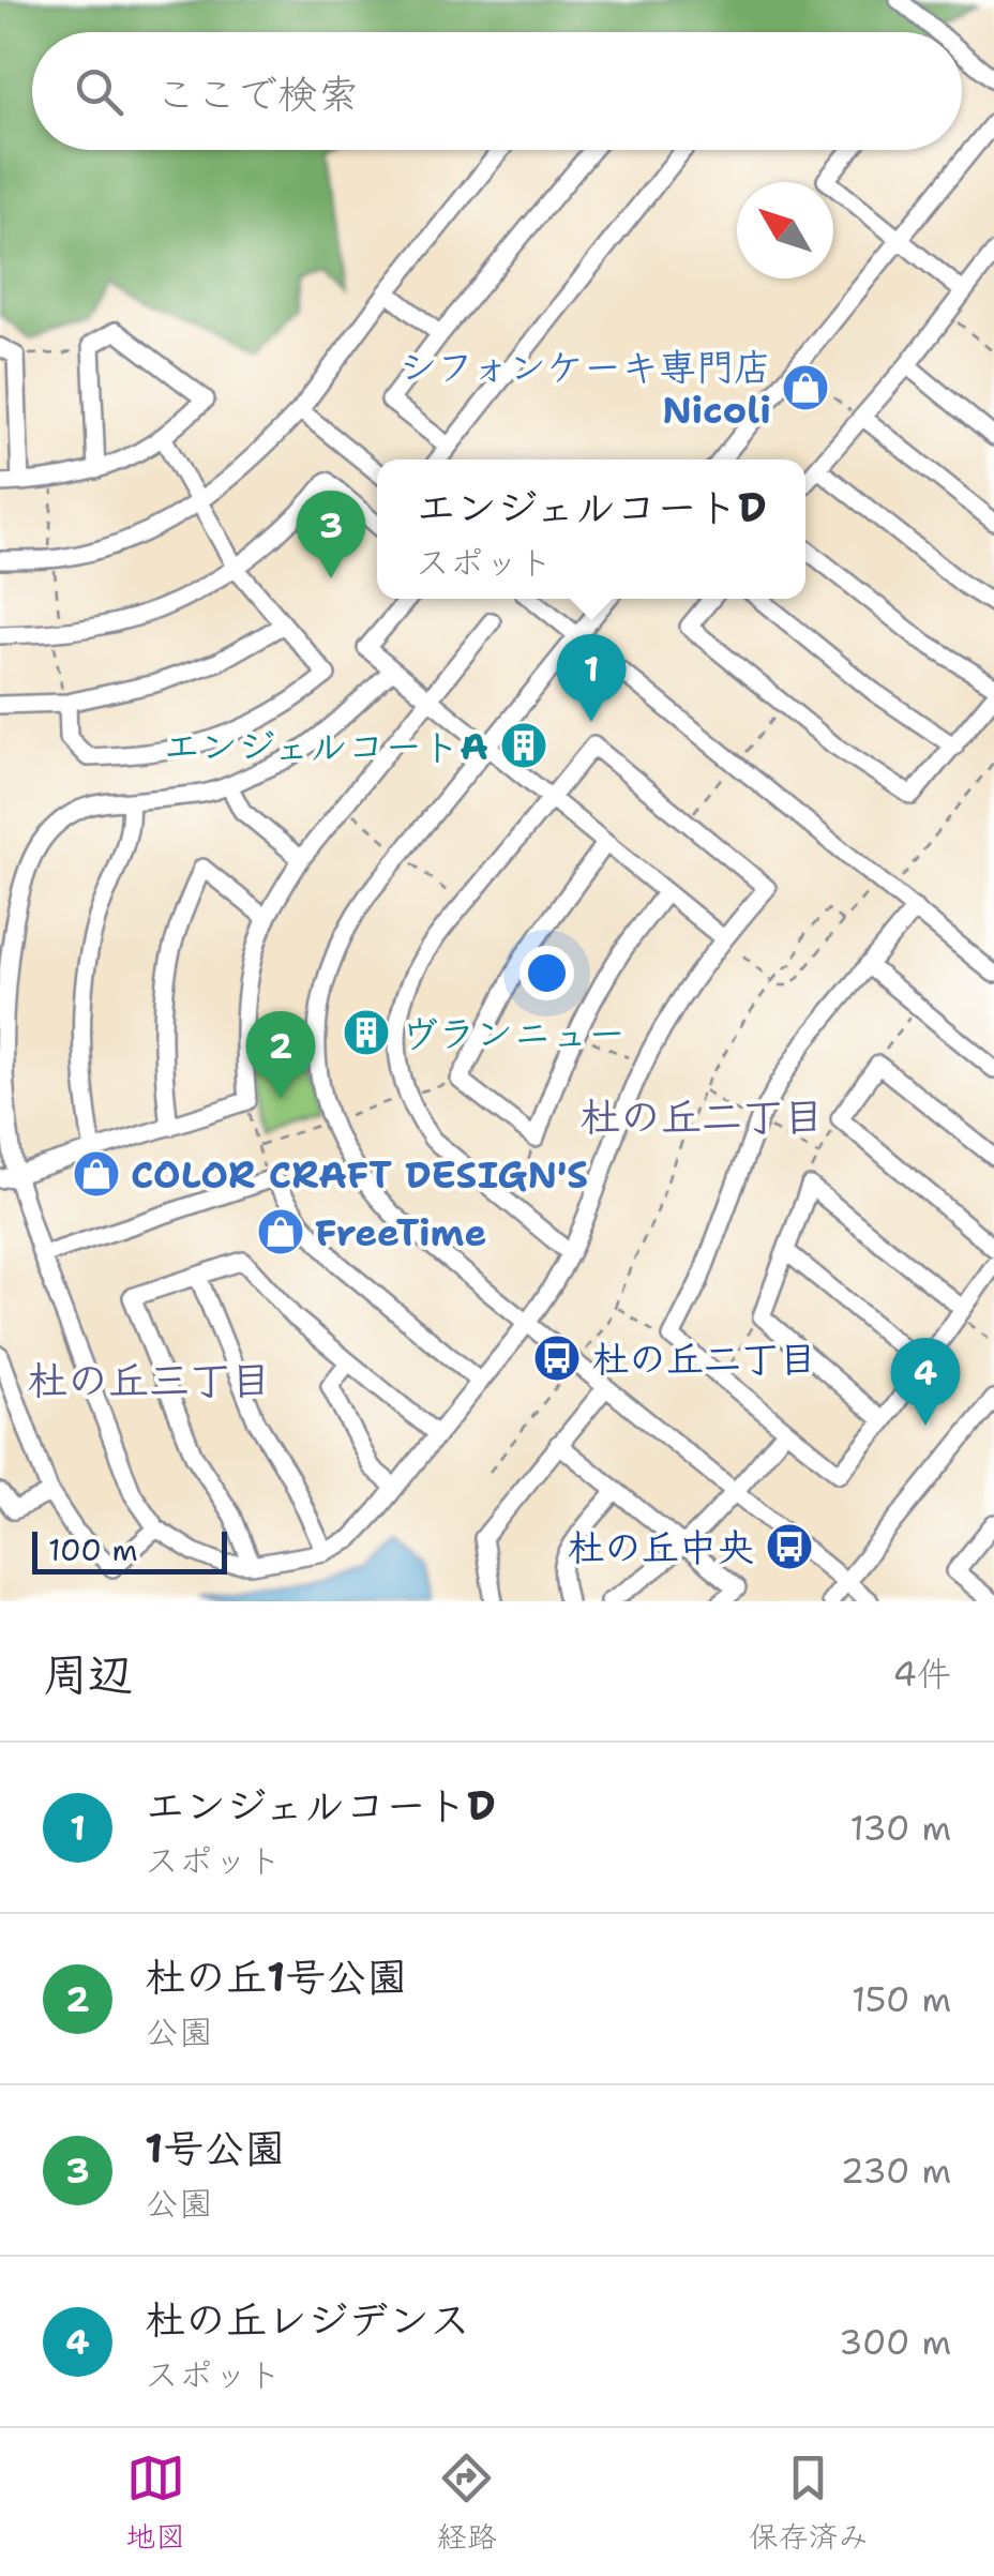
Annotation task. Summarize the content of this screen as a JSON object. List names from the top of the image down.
{
  "districts": ["杜の丘二丁目", "杜の丘三丁目"],
  "places": {
    "shop": ["シフォンケーキ専門店 Nicoli", "COLOR CRAFT DESIGN'S", "FreeTime"],
    "building": ["エンジェルコートA", "ヴランニュー"],
    "bus stop": ["杜の丘二丁目", "杜の丘中央"]
  },
  "scale_bar": "100 m",
  "north": "top left",
  "page": {
    "search": "ここで検索",
    "popup": ["エンジェルコートD", "スポット"],
    "pins": [
      "3",
      "1",
      "2",
      "4"
    ],
    "scale": "100 m",
    "heading": ["周辺", "4件"],
    "list": [
      {
        "mark": "1",
        "name": "エンジェルコートD",
        "note": "スポット",
        "value": "130 m"
      },
      {
        "mark": "2",
        "name": "杜の丘1号公園",
        "note": "公園",
        "value": "150 m"
      },
      {
        "mark": "3",
        "name": "1号公園",
        "note": "公園",
        "value": "230 m"
      },
      {
        "mark": "4",
        "name": "杜の丘レジデンス",
        "note": "スポット",
        "value": "300 m"
      }
    ],
    "nav": ["地図", "経路", "保存済み"]
  }
}
